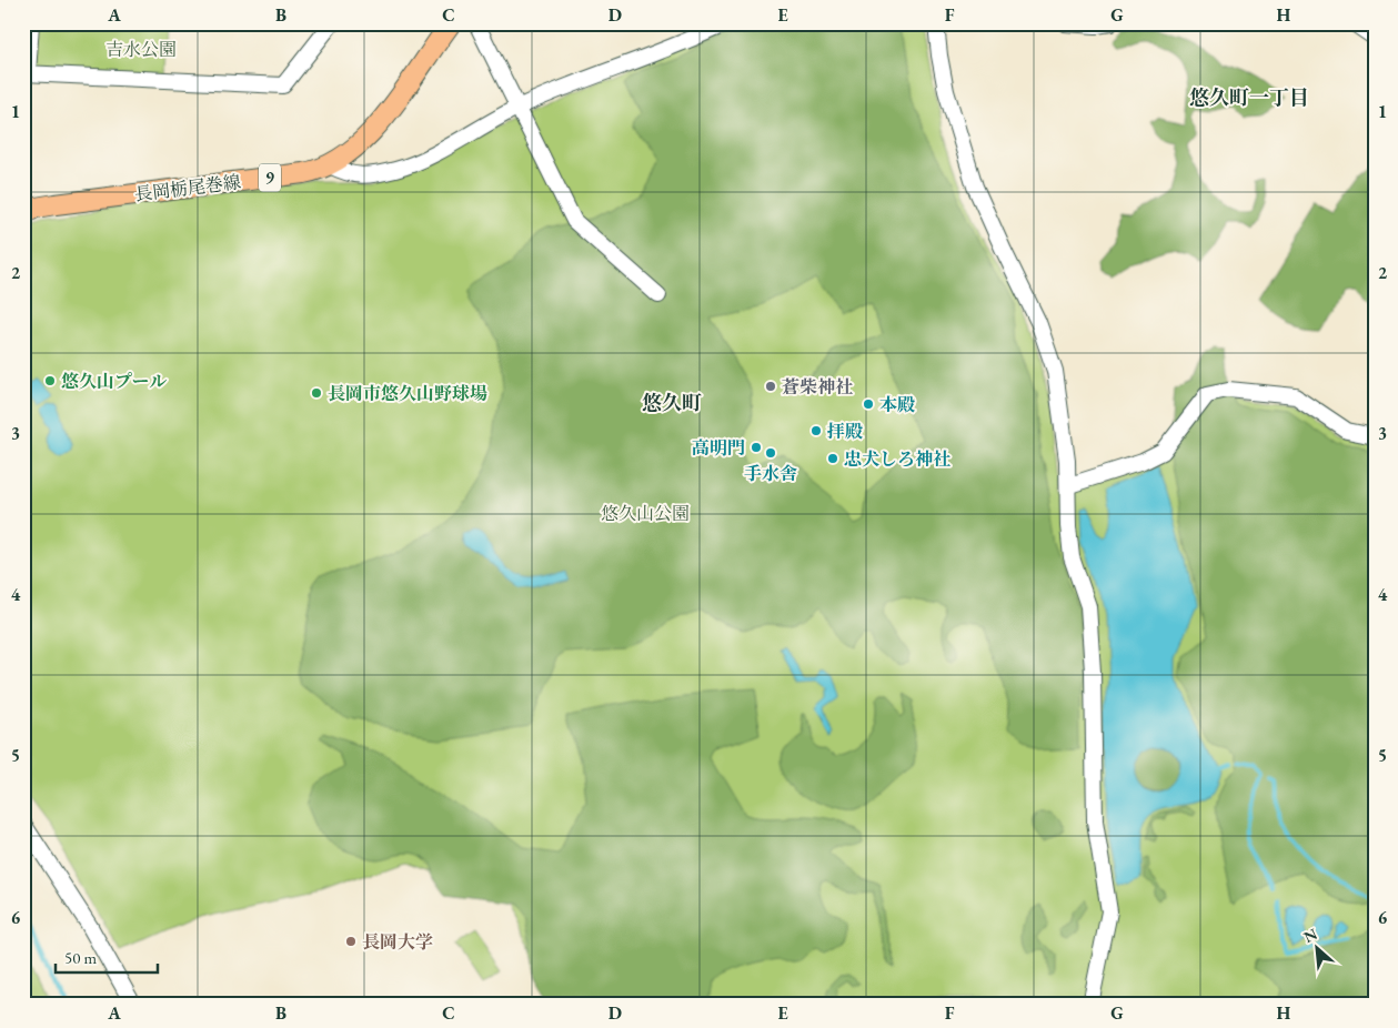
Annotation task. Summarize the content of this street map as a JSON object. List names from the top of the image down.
{
  "streets": {
    "main road": ["9", "長岡栃尾巻線"]
  },
  "districts": ["悠久町一丁目", "悠久町"],
  "parks": ["吉水公園", "悠久山公園"],
  "places": [
    "悠久山プール",
    "蒼柴神社",
    "長岡市悠久山野球場",
    "本殿",
    "拝殿",
    "高明門",
    "手水舎",
    "忠犬しろ神社",
    "長岡大学"
  ],
  "scale_bar": "50 m",
  "north": "top left",
  "grid": {
    "columns": [
      "A",
      "B",
      "C",
      "D",
      "E",
      "F",
      "G",
      "H"
    ],
    "rows": [
      "1",
      "2",
      "3",
      "4",
      "5",
      "6"
    ]
  }
}
